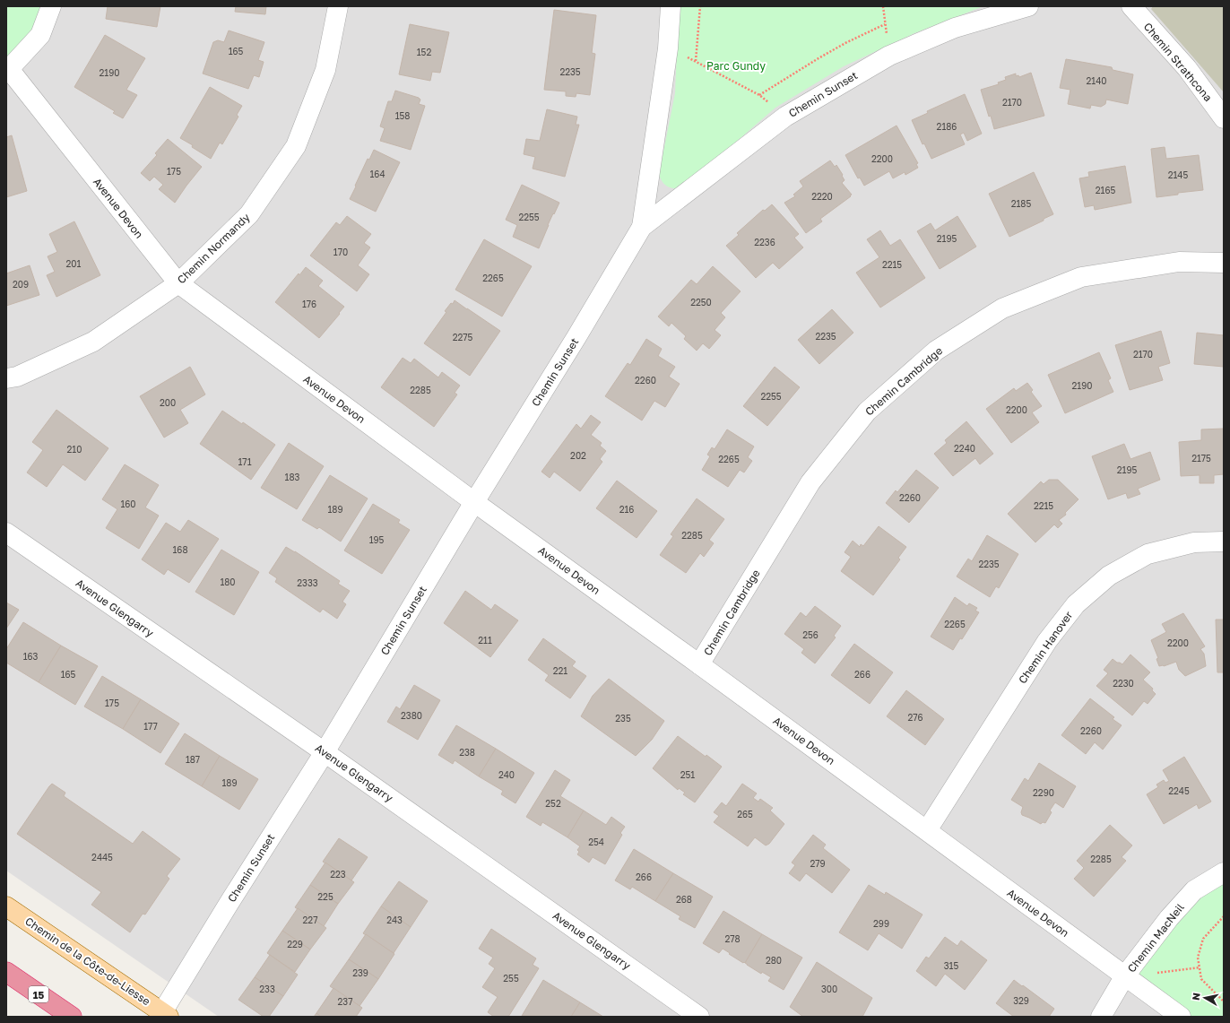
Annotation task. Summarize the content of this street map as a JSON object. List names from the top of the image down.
{
  "streets": {
    "highway": ["15"],
    "main road": ["Chemin de la Côte-de-Liesse"],
    "street": [
      "Chemin Strathcona",
      "Chemin Sunset",
      "Avenue Devon",
      "Chemin Normandy",
      "Chemin Cambridge",
      "Avenue Glengarry",
      "Chemin Hanover",
      "Chemin MacNeil"
    ]
  },
  "crossings": [
    ["Chemin Sunset", "Avenue Devon"],
    ["Chemin Sunset", "Avenue Glengarry"],
    ["Chemin Sunset", "Chemin de la Côte-de-Liesse"],
    ["Avenue Devon", "Chemin Normandy"],
    ["Avenue Devon", "Chemin Cambridge"],
    ["Avenue Devon", "Chemin Hanover"],
    ["Avenue Devon", "Chemin MacNeil"]
  ],
  "parks": ["Parc Gundy"],
  "house_numbers": [
    "165",
    "152",
    "2235",
    "2190",
    "2140",
    "2170",
    "158",
    "2186",
    "2200",
    "175",
    "164",
    "2145",
    "2165",
    "2220",
    "2185",
    "2255",
    "2195",
    "2236",
    "170",
    "201",
    "2215",
    "2265",
    "209",
    "2250",
    "176",
    "2235",
    "2275",
    "2170",
    "2260",
    "2190",
    "2285",
    "2255",
    "200",
    "2200",
    "2240",
    "210",
    "202",
    "2175",
    "2265",
    "171",
    "2195",
    "183",
    "2260",
    "160",
    "2215",
    "189",
    "216",
    "2285",
    "195",
    "168",
    "2235",
    "180",
    "2333",
    "2265",
    "256",
    "211",
    "2200",
    "163",
    "221",
    "165",
    "266",
    "2230",
    "175",
    "2380",
    "276",
    "235",
    "177",
    "2260",
    "238",
    "187",
    "240",
    "251",
    "189",
    "2245",
    "2290",
    "252",
    "265",
    "254",
    "2445",
    "2285",
    "279",
    "223",
    "266",
    "225",
    "268",
    "227",
    "243",
    "299",
    "278",
    "229",
    "280",
    "315",
    "239",
    "255",
    "233",
    "300",
    "329",
    "237"
  ],
  "north": "left"
}
